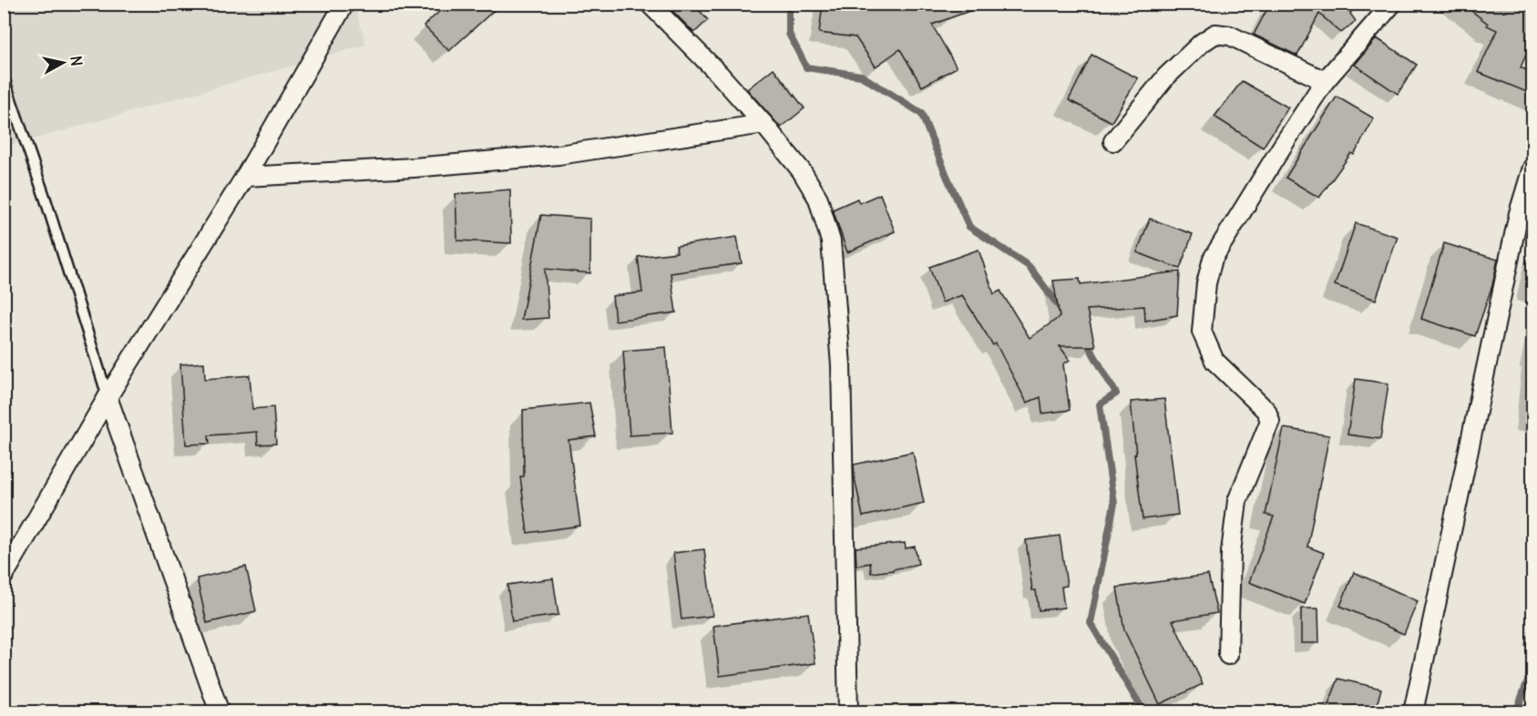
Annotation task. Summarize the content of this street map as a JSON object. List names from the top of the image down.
{
  "north": "right"
}
